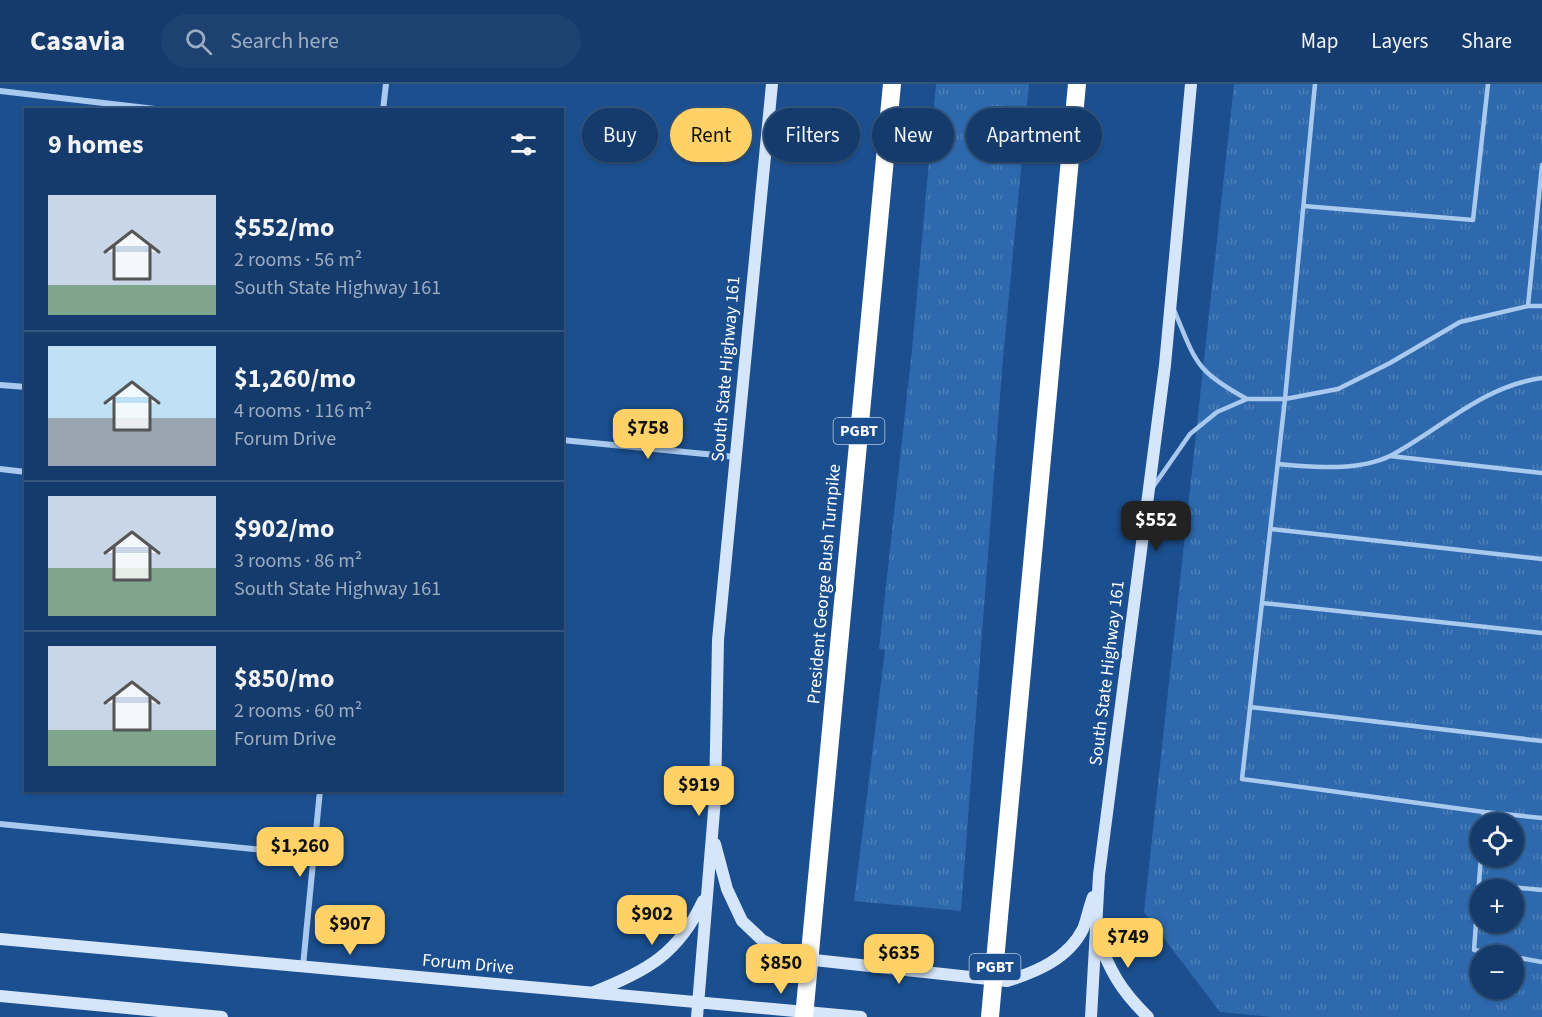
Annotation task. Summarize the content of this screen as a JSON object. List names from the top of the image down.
{
  "streets": {
    "highway": ["PGBT", "President George Bush Turnpike"],
    "main road": ["South State Highway 161", "Forum Drive"]
  },
  "crossings": [
    ["South State Highway 161", "Forum Drive"]
  ],
  "page": {
    "header": "Casavia",
    "search": "Search here",
    "nav": ["Map", "Layers", "Share"],
    "chip": [
      "Buy",
      "Rent",
      "Filters",
      "New",
      "Apartment"
    ],
    "heading": "9 homes",
    "list": [
      {
        "name": "$552/mo",
        "note": "2 rooms · 56 m² · South State Highway 161"
      },
      {
        "name": "$1,260/mo",
        "note": "4 rooms · 116 m² · Forum Drive"
      },
      {
        "name": "$902/mo",
        "note": "3 rooms · 86 m² · South State Highway 161"
      },
      {
        "name": "$850/mo",
        "note": "2 rooms · 60 m² · Forum Drive"
      }
    ],
    "price": [
      "$758",
      "$552",
      "$919",
      "$1,260",
      "$902",
      "$907",
      "$749",
      "$635",
      "$850"
    ],
    "map_buttons": ["+", "−"]
  }
}
